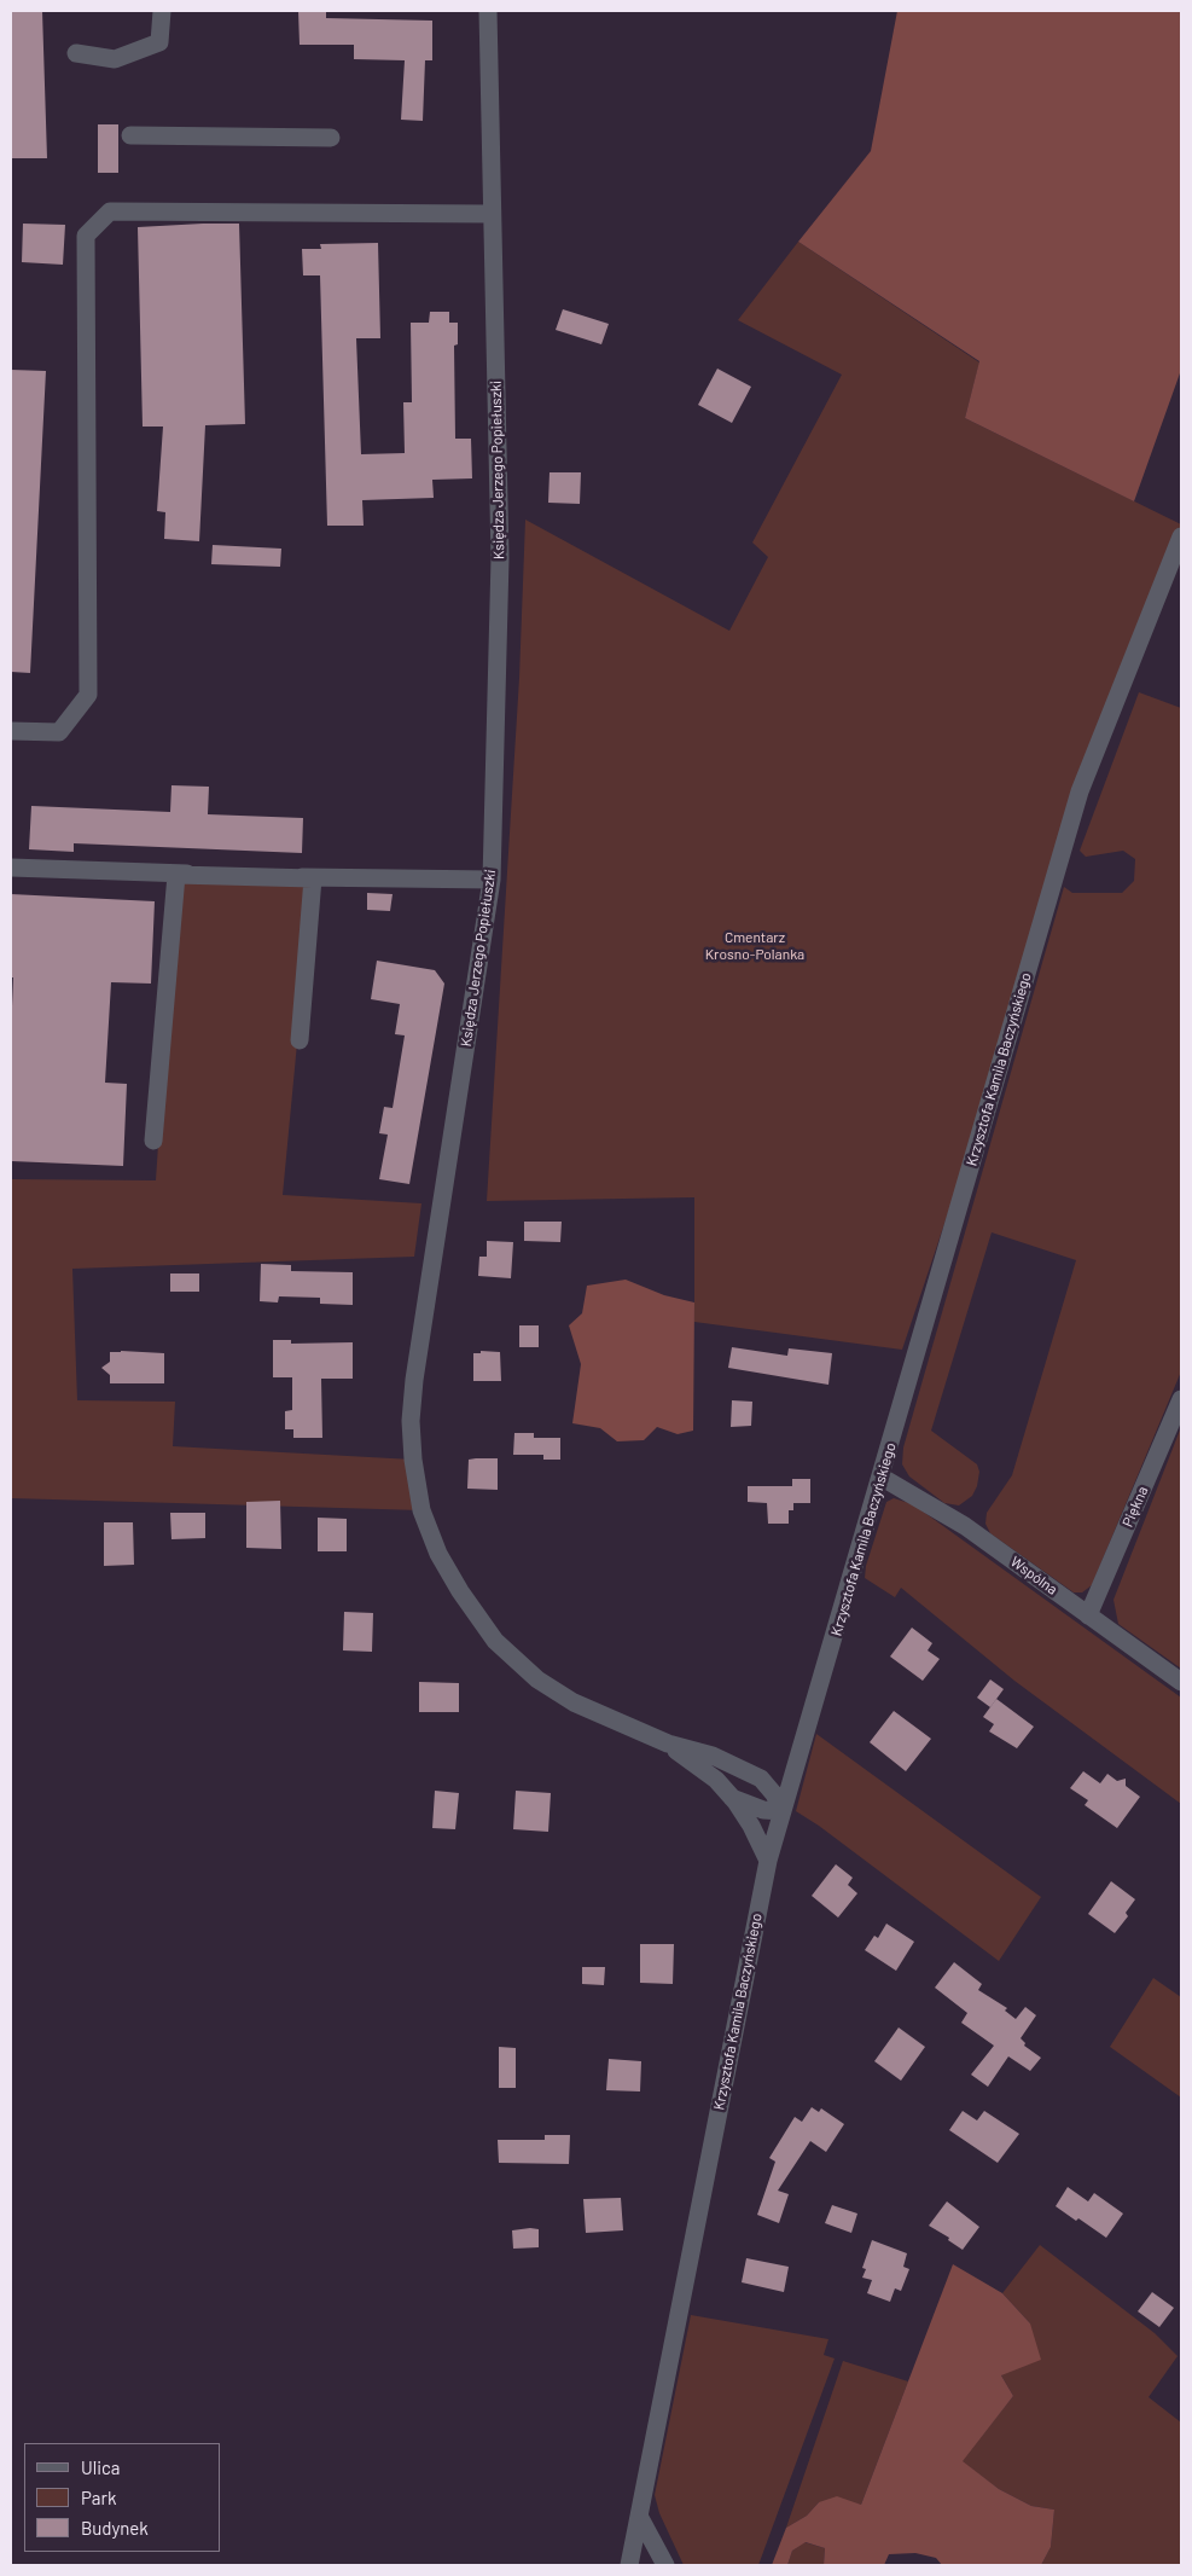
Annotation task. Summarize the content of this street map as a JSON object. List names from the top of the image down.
{
  "streets": {
    "street": [
      "Księdza Jerzego Popiełuszki",
      "Krzysztofa Kamila Baczyńskiego",
      "Piękna",
      "Wspólna"
    ]
  },
  "crossings": [
    ["Księdza Jerzego Popiełuszki", "Krzysztofa Kamila Baczyńskiego"],
    ["Krzysztofa Kamila Baczyńskiego", "Wspólna"],
    ["Piękna", "Wspólna"]
  ],
  "parks": ["Cmentarz Krosno-Polanka"],
  "legend": ["Ulica", "Park", "Budynek"]
}
